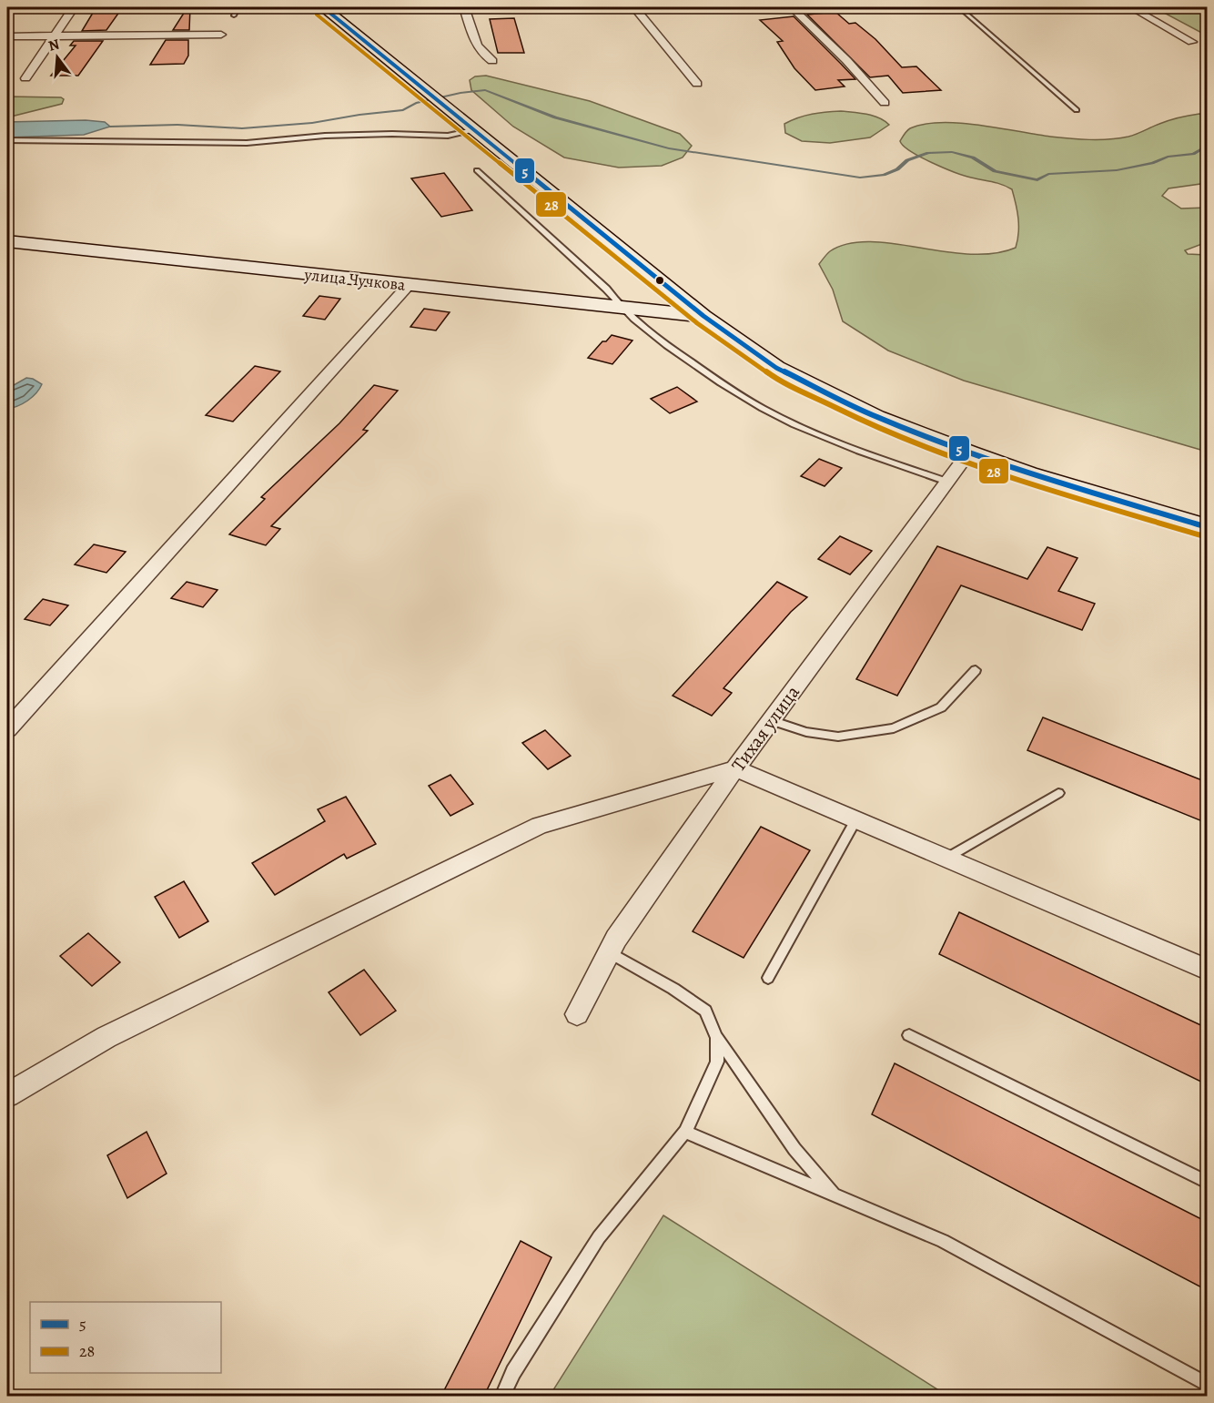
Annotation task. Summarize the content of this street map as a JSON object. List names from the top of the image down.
{
  "streets": {
    "main road": ["улица Чучкова"],
    "street": ["Тихая улица"]
  },
  "lines": ["transit line 5", "transit line 28"],
  "legend": ["5", "28"],
  "north": "top"
}
